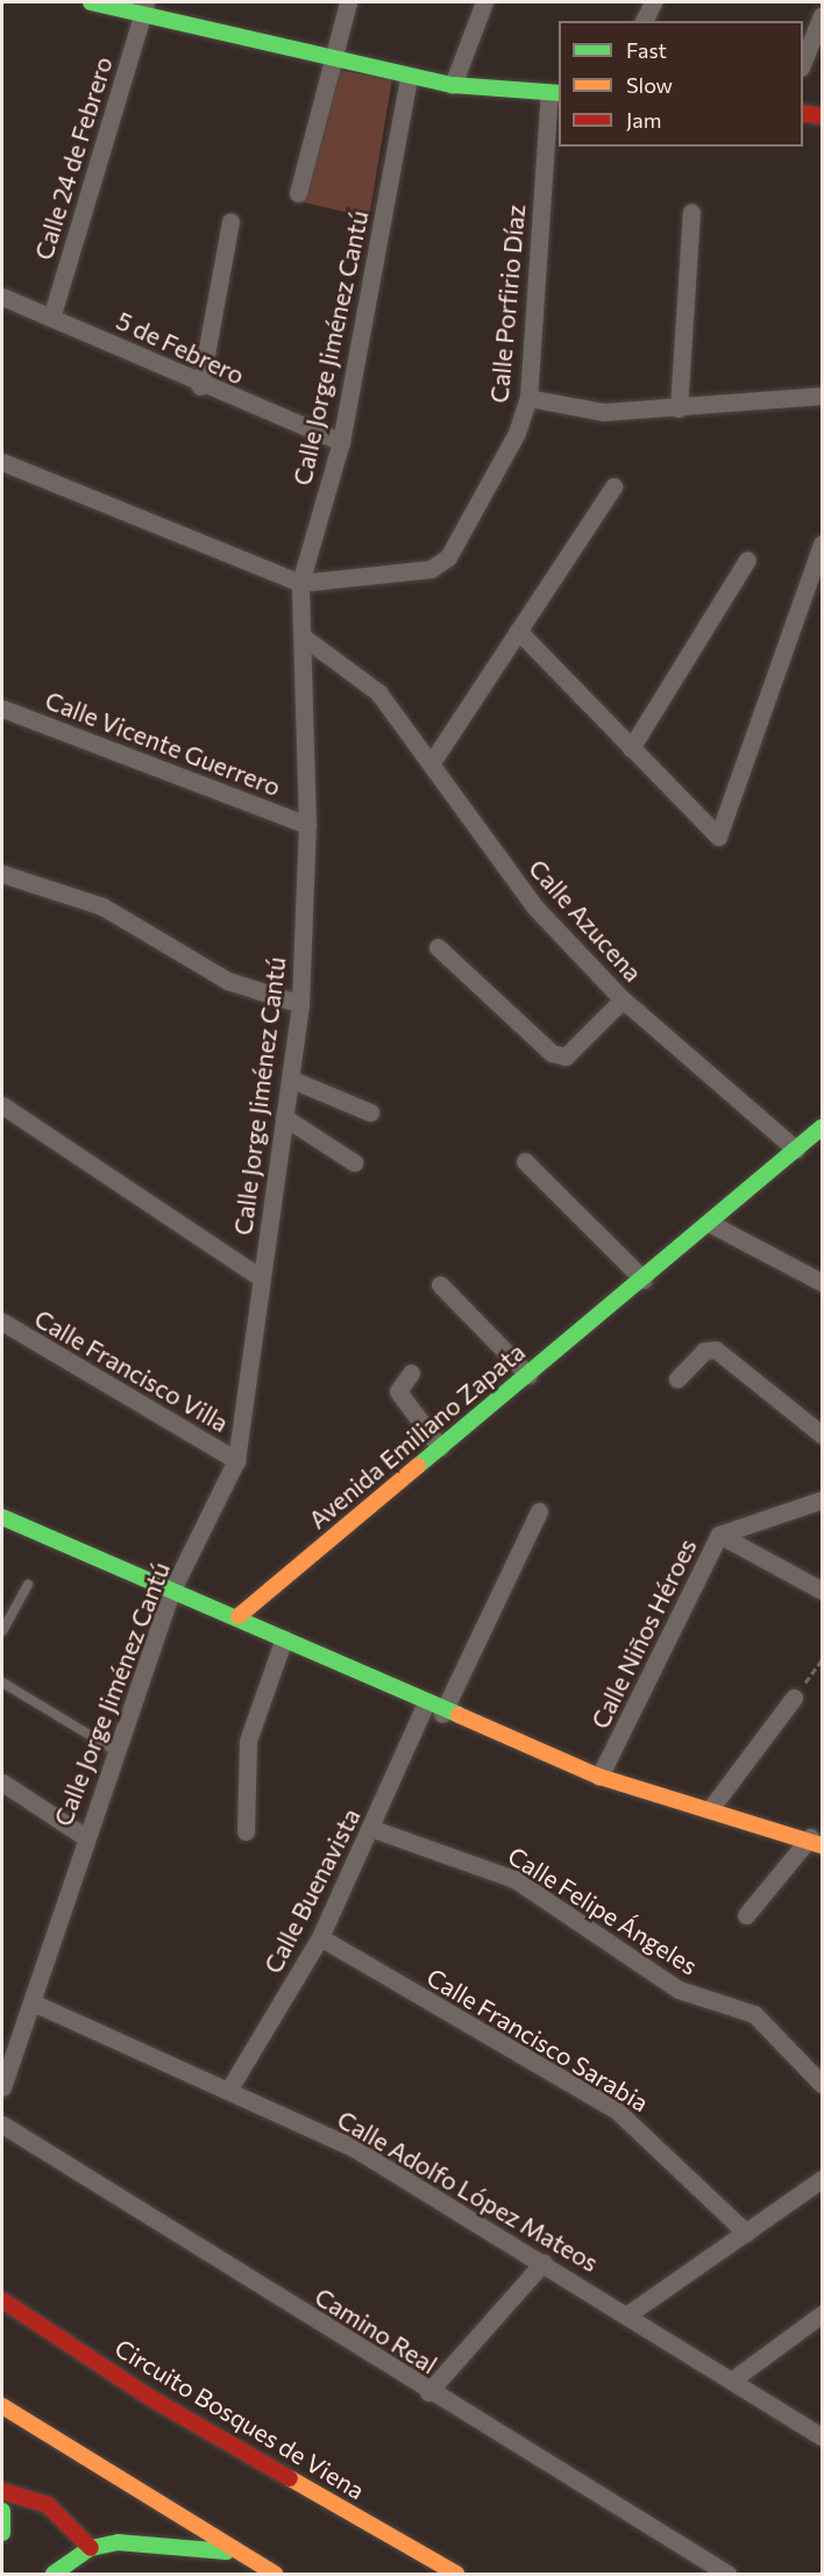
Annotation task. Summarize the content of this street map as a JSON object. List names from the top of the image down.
{
  "streets": {
    "street": [
      "Calle 24 de Febrero",
      "Calle Porfirio Díaz",
      "5 de Febrero",
      "Calle Jorge Jiménez Cantú",
      "Calle Vicente Guerrero",
      "Calle Azucena",
      "Calle Francisco Villa",
      "Avenida Emiliano Zapata",
      "Calle Niños Héroes",
      "Calle Buenavista",
      "Calle Felipe Ángeles",
      "Calle Francisco Sarabia",
      "Calle Adolfo López Mateos",
      "Camino Real",
      "Circuito Bosques de Viena"
    ]
  },
  "crossings": [
    ["Calle 24 de Febrero", "5 de Febrero"],
    ["Calle Porfirio Díaz", "Calle Jorge Jiménez Cantú"],
    ["5 de Febrero", "Calle Jorge Jiménez Cantú"],
    ["Calle Jorge Jiménez Cantú", "Calle Vicente Guerrero"],
    ["Calle Jorge Jiménez Cantú", "Calle Azucena"],
    ["Calle Jorge Jiménez Cantú", "Calle Francisco Villa"],
    ["Calle Jorge Jiménez Cantú", "Calle Adolfo López Mateos"],
    ["Calle Azucena", "Avenida Emiliano Zapata"],
    ["Calle Buenavista", "Calle Felipe Ángeles"],
    ["Calle Buenavista", "Calle Francisco Sarabia"],
    ["Calle Buenavista", "Calle Adolfo López Mateos"]
  ],
  "legend": ["Fast", "Slow", "Jam"]
}
